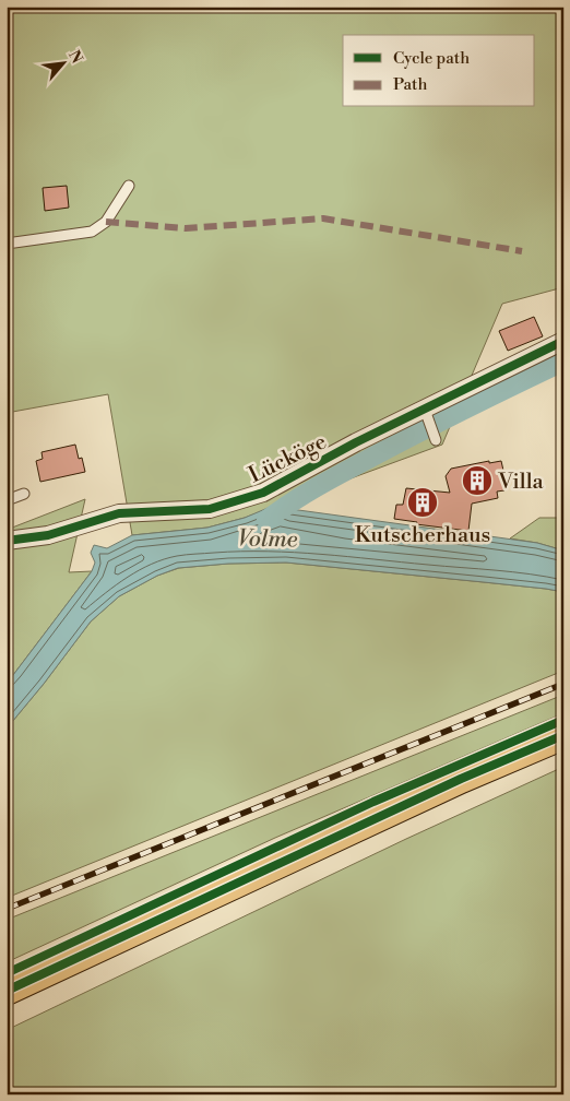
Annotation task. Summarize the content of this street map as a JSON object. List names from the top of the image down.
{
  "streets": {
    "street": ["Lücköge"]
  },
  "water": ["Volme"],
  "places": {
    "building": ["Villa", "Kutscherhaus"]
  },
  "legend": ["Cycle path", "Path"],
  "north": "top right"
}
